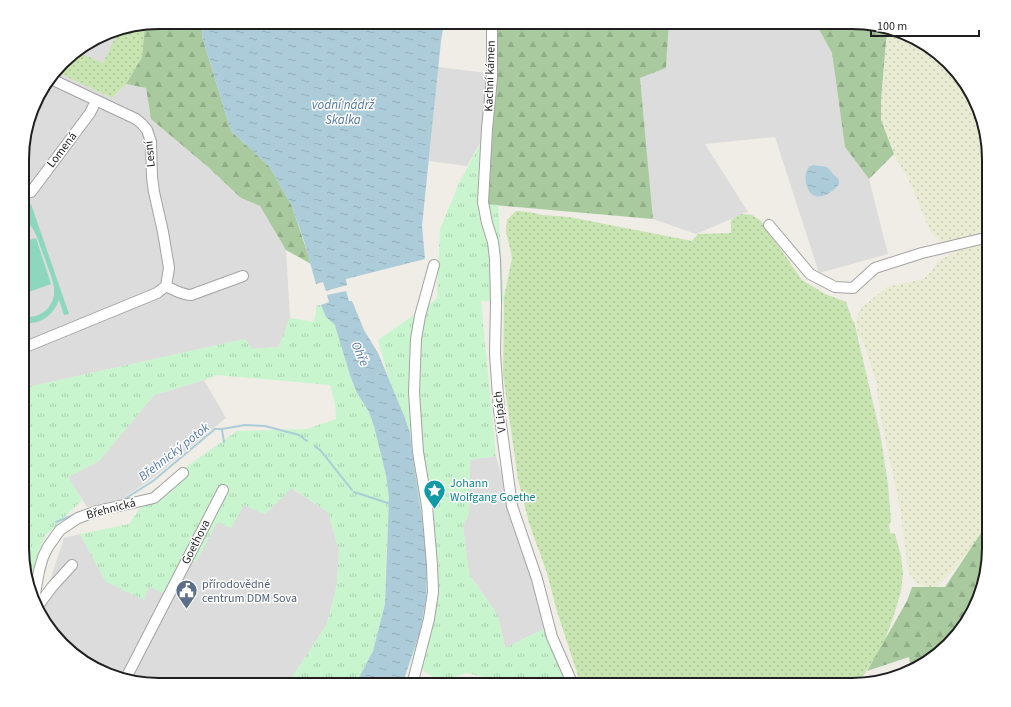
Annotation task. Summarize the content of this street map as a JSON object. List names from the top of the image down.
{
  "streets": {
    "street": [
      "Kachní kámen",
      "Lomená",
      "Lesní",
      "V Lipách",
      "Břehnická",
      "Goethova"
    ]
  },
  "crossings": [
    ["Kachní kámen", "V Lipách"],
    ["Lomená", "Lesní"]
  ],
  "water": ["vodní nádrž Skalka", "Ohře", "Břehnický potok"],
  "places": {
    "place": ["Johann Wolfgang Goethe"],
    "public building": ["přírodovědné centrum DDM Sova"]
  },
  "scale_bar": "100 m"
}
